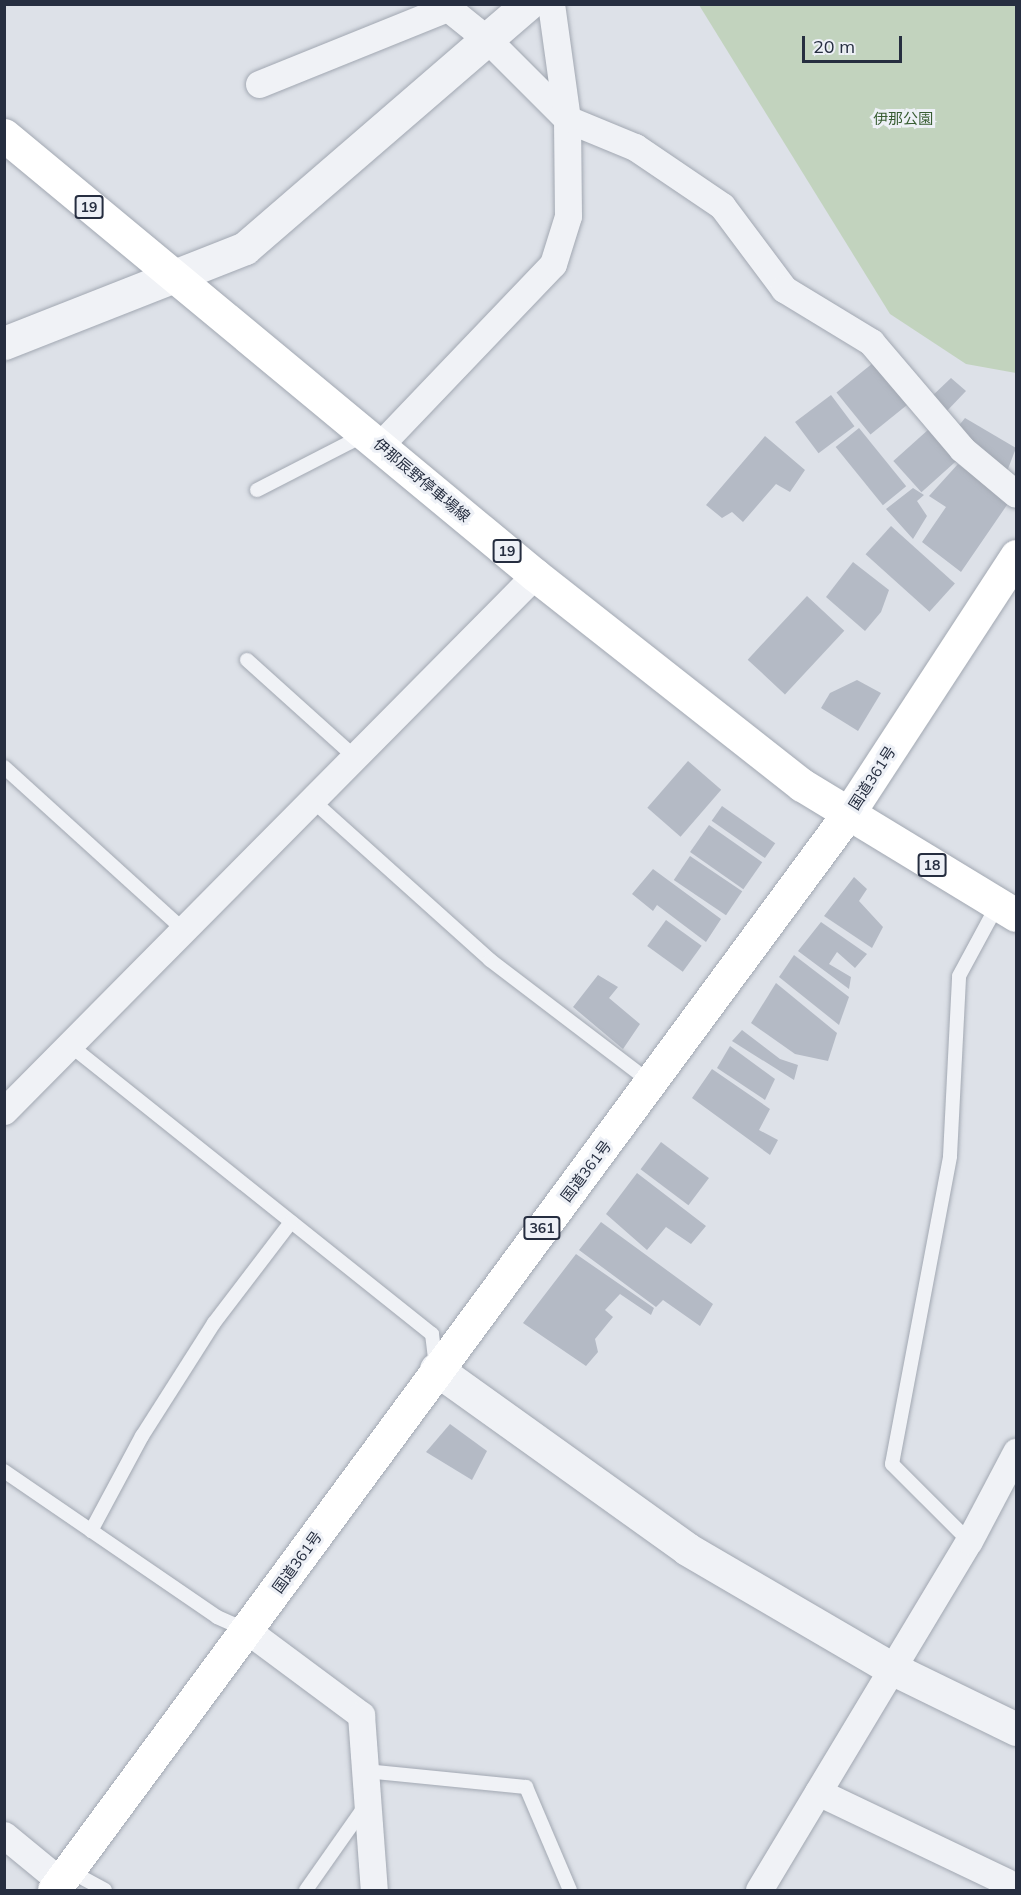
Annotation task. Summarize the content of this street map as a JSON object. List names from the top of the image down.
{
  "streets": {
    "main road": [
      "19",
      "伊那辰野停車場線",
      "国道361号",
      "18",
      "361"
    ]
  },
  "crossings": [
    ["伊那辰野停車場線", "国道361号"],
    ["伊那辰野停車場線", "18"],
    ["国道361号", "18"]
  ],
  "parks": ["伊那公園"],
  "scale_bar": "20 m"
}
